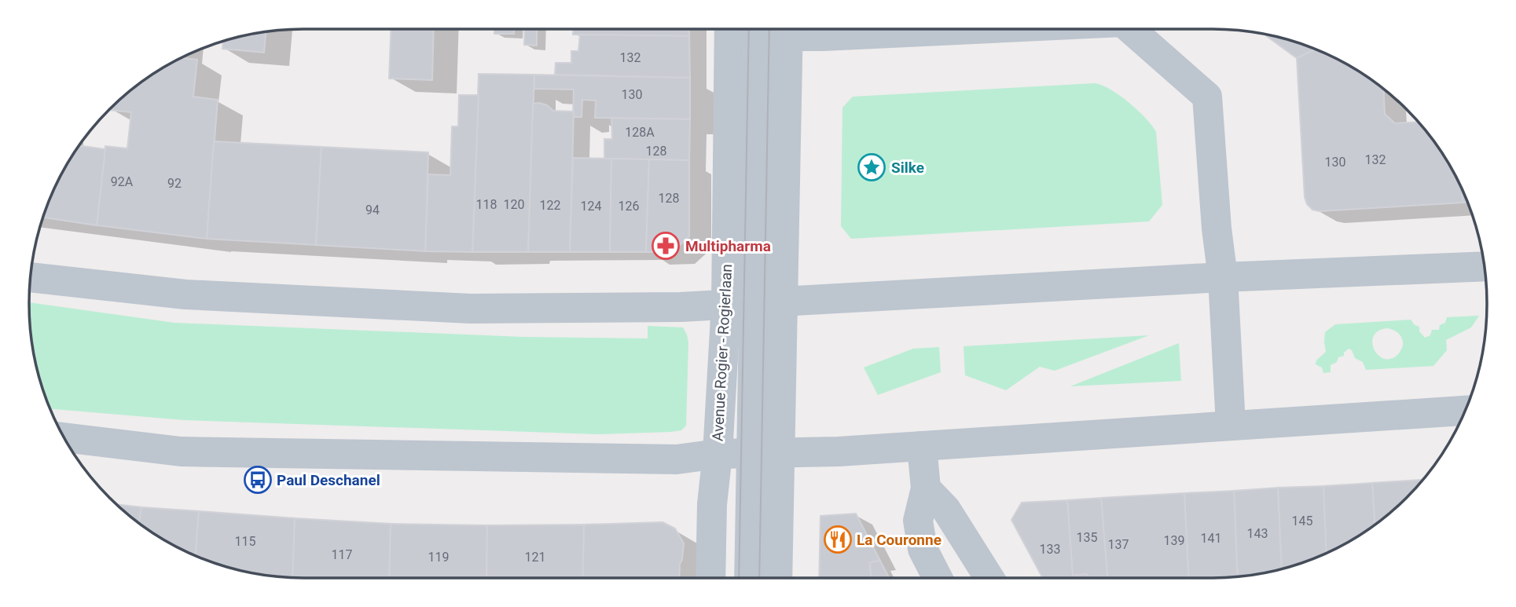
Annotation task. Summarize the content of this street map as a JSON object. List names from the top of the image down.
{
  "streets": {
    "street": ["Avenue Rogier - Rogierlaan"]
  },
  "places": {
    "place": ["Silke"],
    "pharmacy": ["Multipharma"],
    "bus stop": ["Paul Deschanel"],
    "restaurant": ["La Couronne"]
  },
  "house_numbers": [
    "132",
    "130",
    "128A",
    "128",
    "132",
    "130",
    "92A",
    "92",
    "128",
    "118",
    "120",
    "122",
    "124",
    "126",
    "94",
    "145",
    "143",
    "135",
    "141",
    "139",
    "115",
    "137",
    "133",
    "117",
    "119",
    "121"
  ]
}
